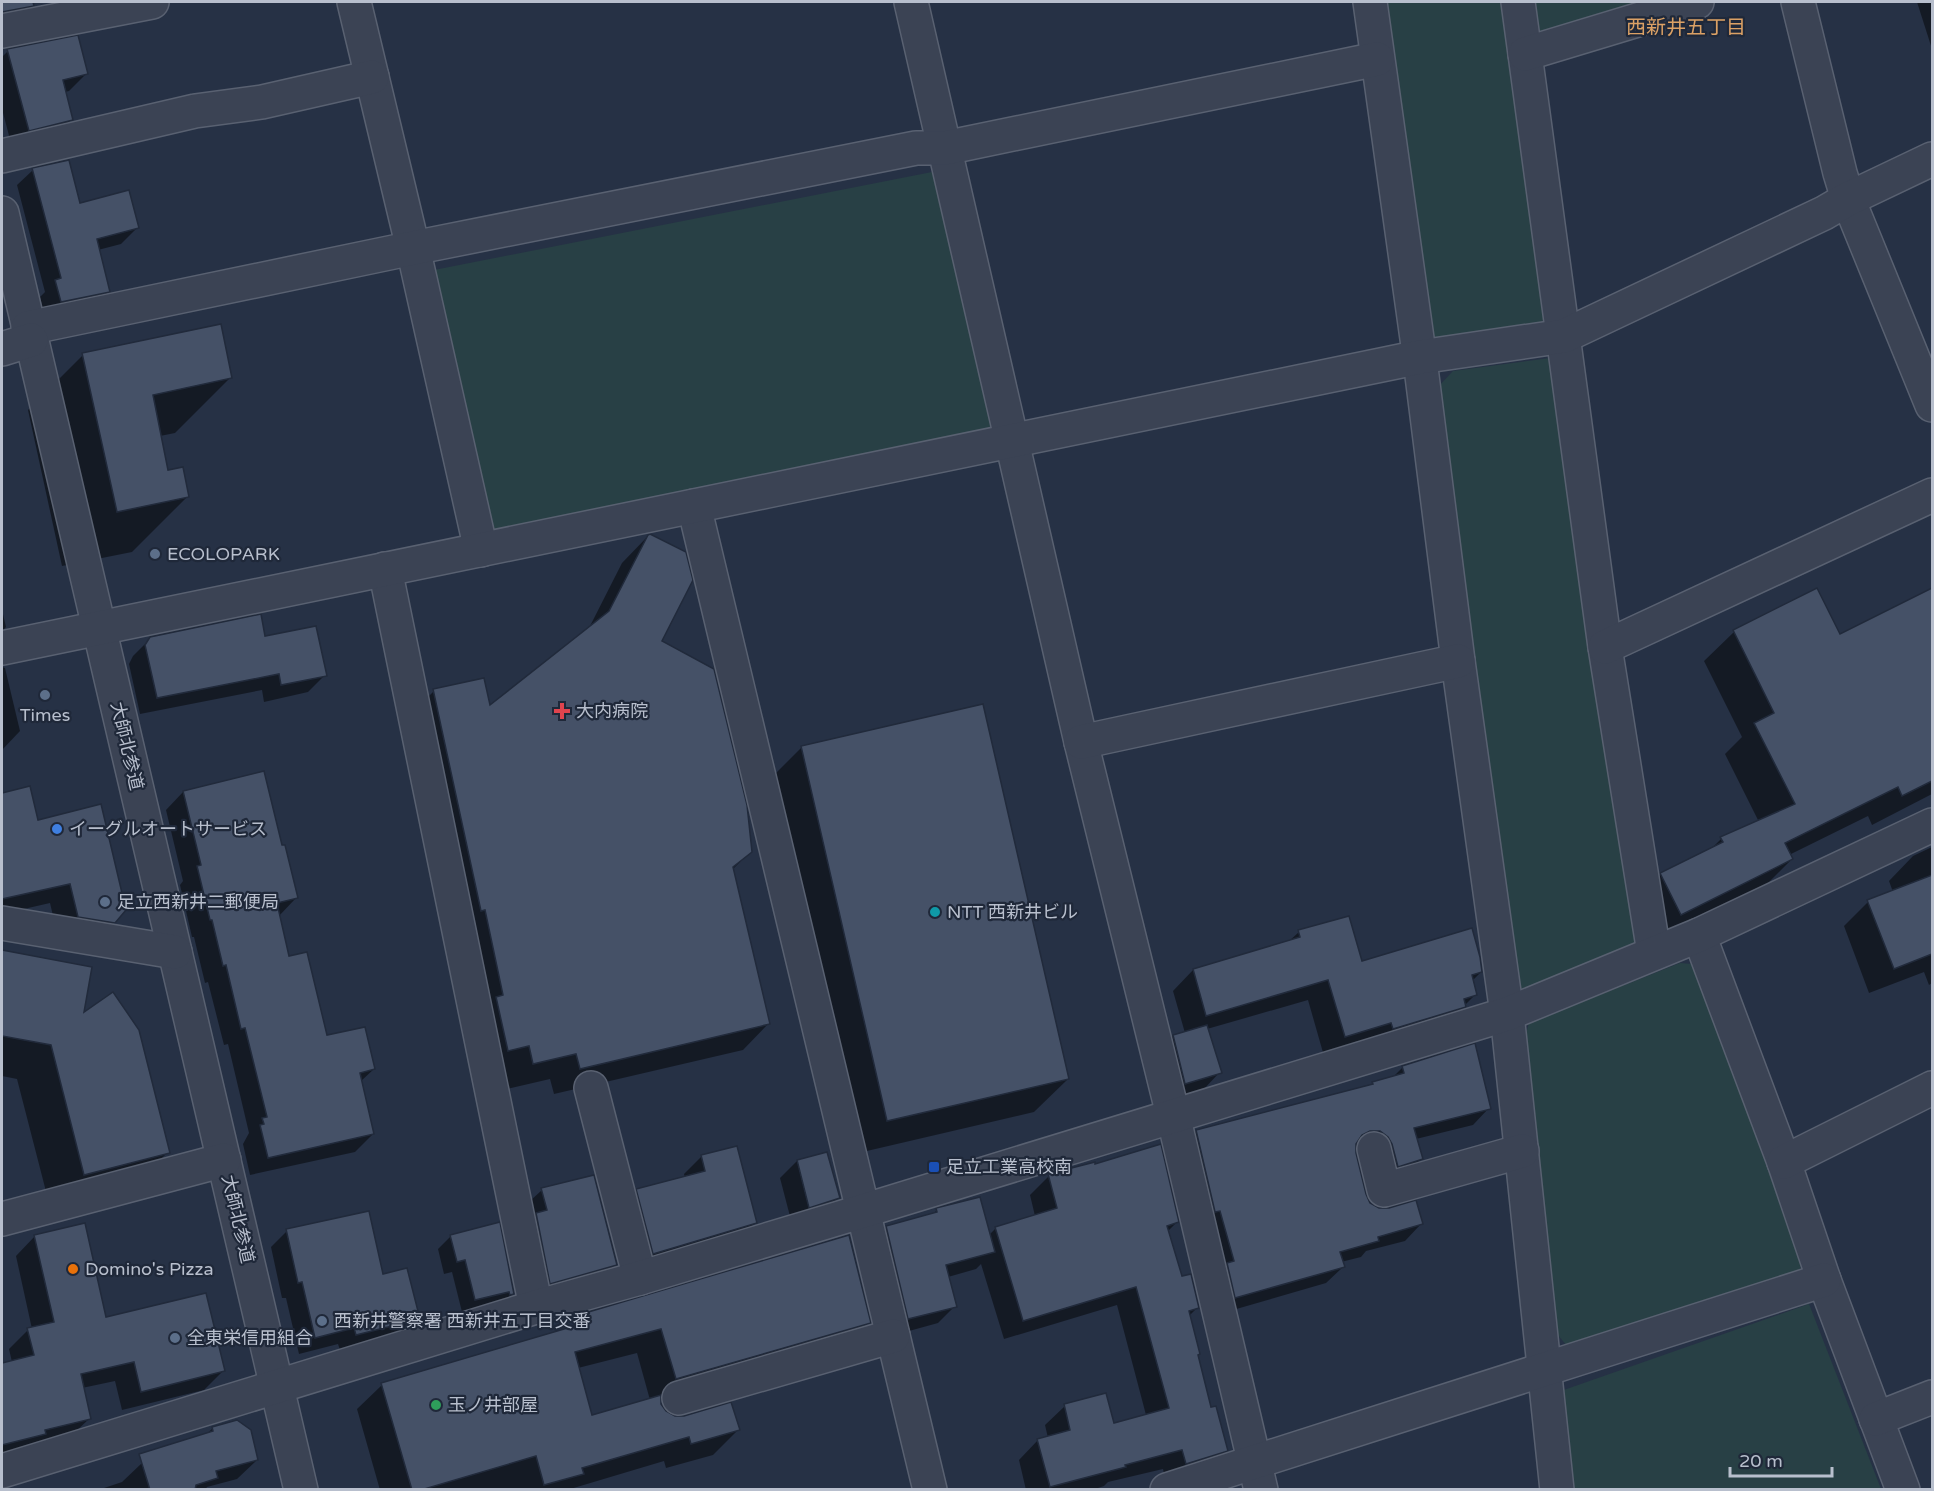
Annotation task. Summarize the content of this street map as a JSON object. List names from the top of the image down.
{
  "streets": {
    "street": ["大師北参道"]
  },
  "districts": ["西新井五丁目"],
  "places": {
    "other": [
      "ECOLOPARK",
      "Times",
      "イーグルオートサービス",
      "足立西新井二郵便局",
      "NTT 西新井ビル",
      "Domino's Pizza",
      "西新井警察署 西新井五丁目交番",
      "全東栄信用組合",
      "玉ノ井部屋"
    ],
    "health": ["大内病院"],
    "transit": ["足立工業高校南"]
  },
  "scale_bar": "20 m"
}
